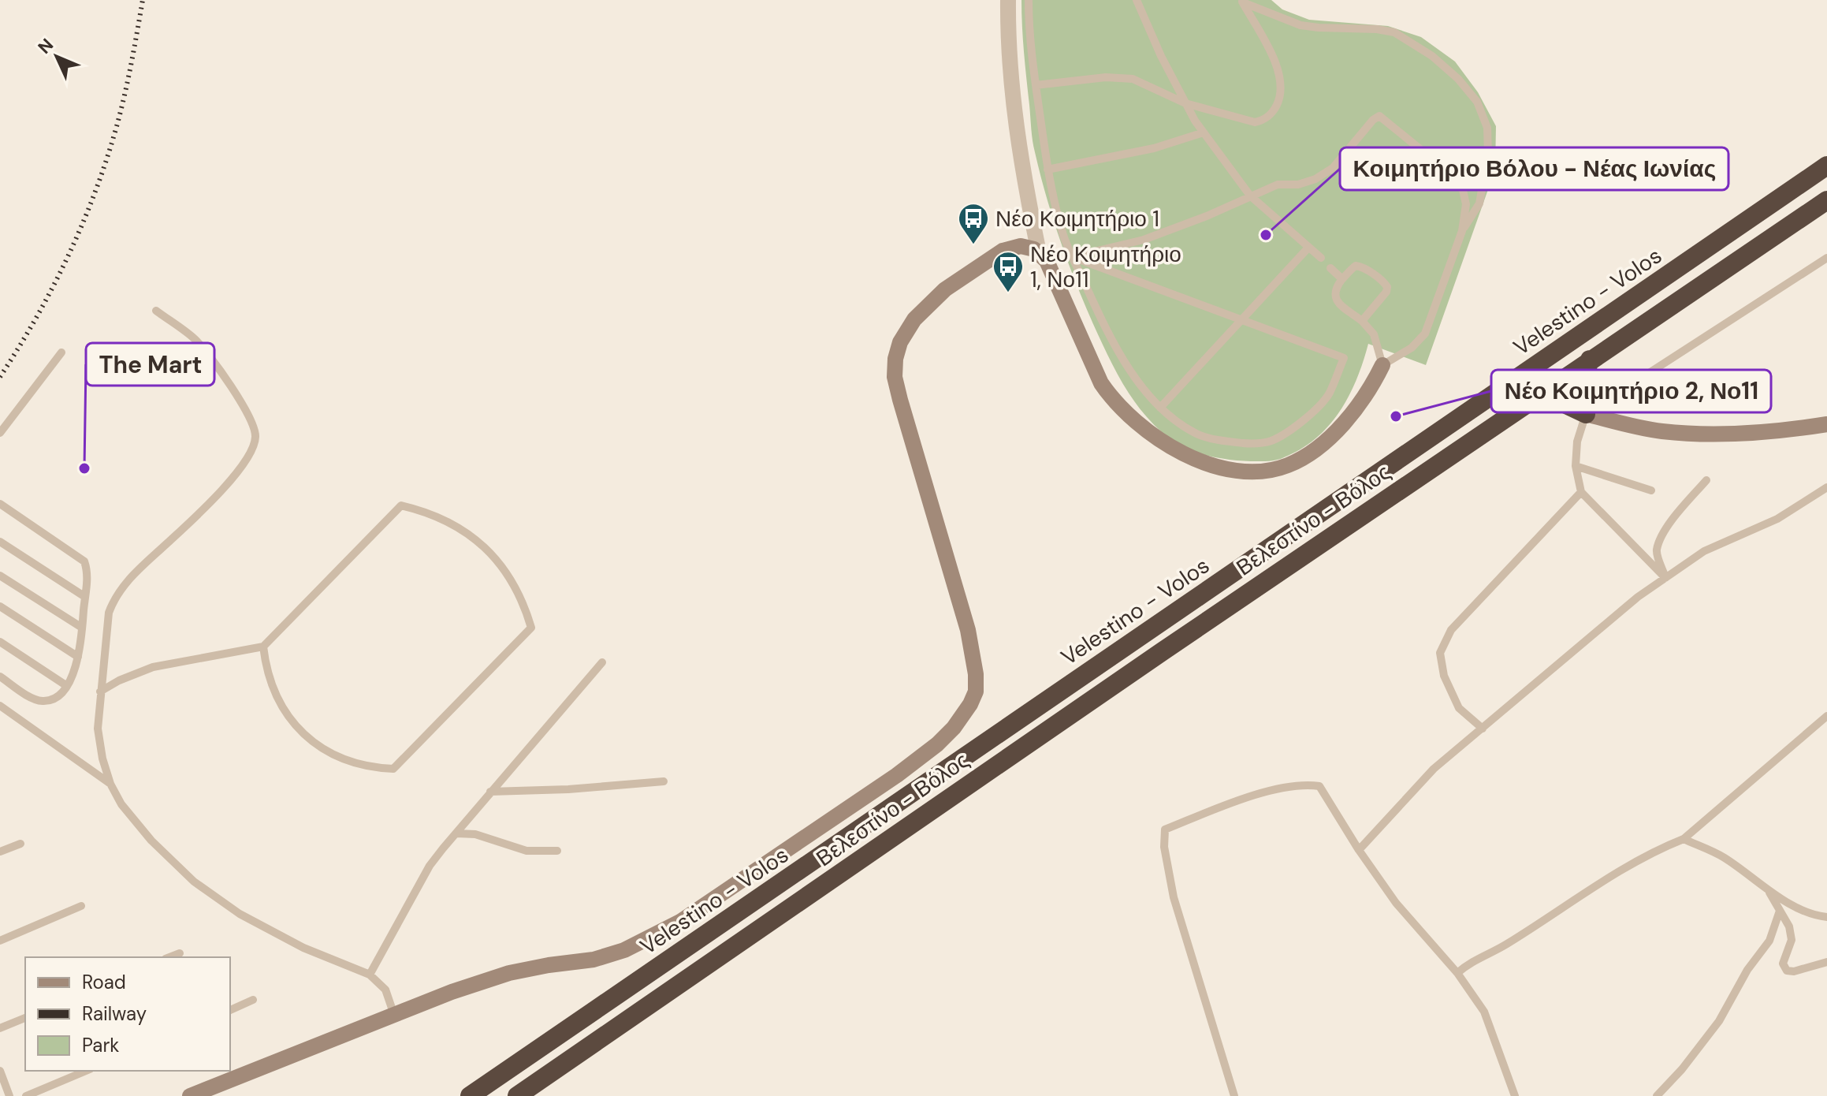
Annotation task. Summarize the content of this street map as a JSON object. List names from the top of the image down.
{
  "streets": {
    "highway": ["Velestino - Volos", "Βελεστίνο - Βόλος"]
  },
  "places": {
    "other": ["Κοιμητήριο Βόλου - Νέας Ιωνίας", "Νέο Κοιμητήριο 2, Νο11", "The Mart"],
    "bus stop": ["Νέο Κοιμητήριο 1", "Νέο Κοιμητήριο 1, Νο11"]
  },
  "legend": ["Road", "Railway", "Park"],
  "north": "top left"
}
